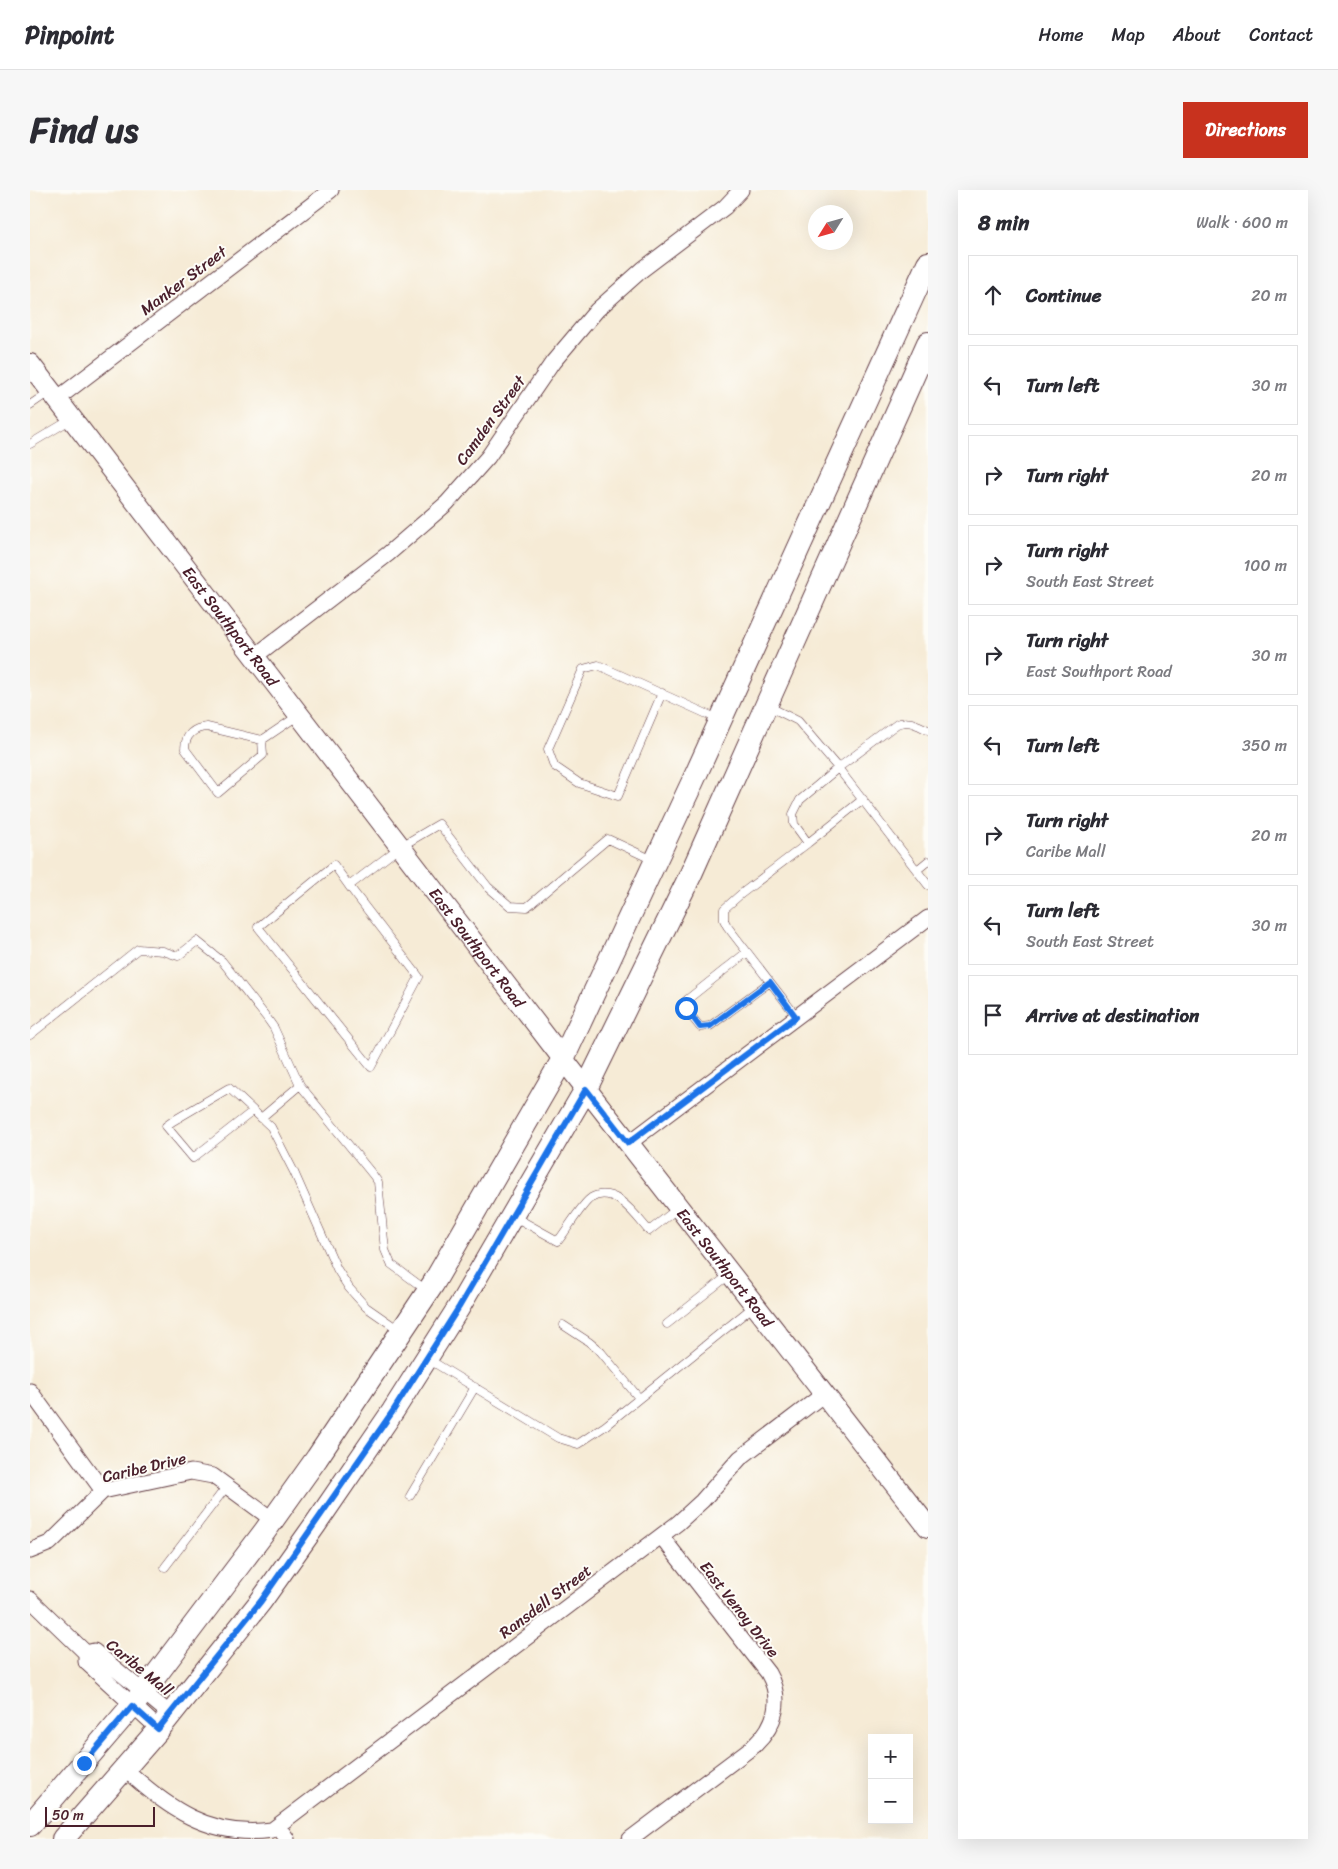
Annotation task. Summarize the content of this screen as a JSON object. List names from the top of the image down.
{
  "streets": {
    "main road": ["East Southport Road"],
    "street": [
      "Manker Street",
      "Camden Street",
      "Caribe Drive",
      "Ransdell Street",
      "East Venoy Drive",
      "Caribe Mall"
    ]
  },
  "crossings": [
    ["Manker Street", "East Southport Road"],
    ["Camden Street", "East Southport Road"],
    ["East Southport Road", "Ransdell Street"],
    ["Ransdell Street", "East Venoy Drive"]
  ],
  "scale_bar": "50 m",
  "north": "bottom left",
  "page": {
    "header": "Pinpoint",
    "nav": [
      "Home",
      "Map",
      "About",
      "Contact"
    ],
    "title": "Find us",
    "buttons": "Directions",
    "heading": ["8 min", "Walk · 600 m"],
    "list": [
      ["Continue", "20 m"],
      ["Turn left", "30 m"],
      ["Turn right", "20 m"],
      ["Turn right", "South East Street", "100 m"],
      ["Turn right", "East Southport Road", "30 m"],
      ["Turn left", "350 m"],
      ["Turn right", "Caribe Mall", "20 m"],
      ["Turn left", "South East Street", "30 m"],
      "Arrive at destination"
    ],
    "map_buttons": ["+", "−"],
    "scale": "50 m"
  }
}
